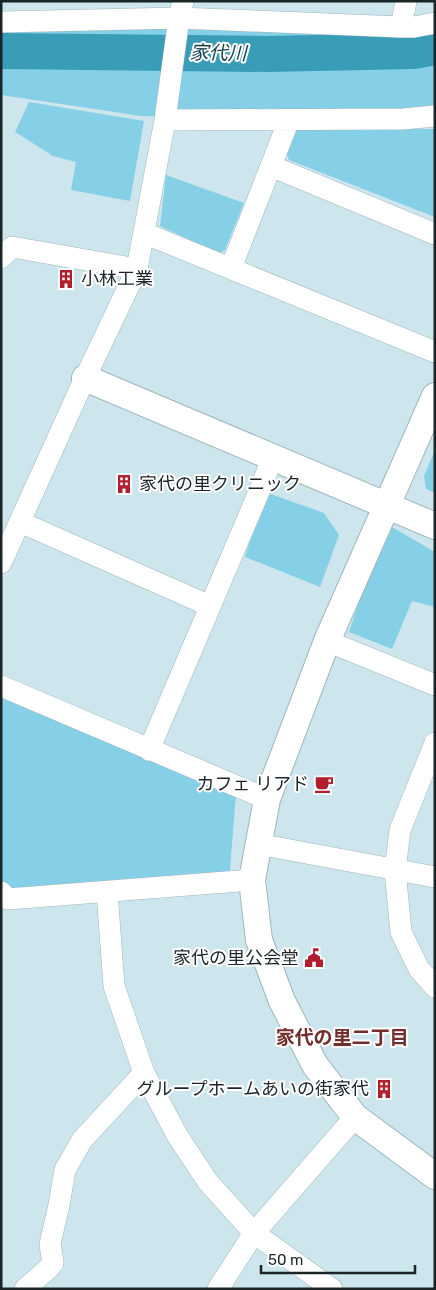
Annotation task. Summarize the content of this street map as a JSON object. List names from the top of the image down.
{
  "districts": ["家代の里二丁目"],
  "water": ["家代川"],
  "places": {
    "building": ["小林工業", "家代の里クリニック", "グループホームあいの街家代"],
    "cafe": ["カフェ リアド"],
    "public building": ["家代の里公会堂"]
  },
  "scale_bar": "50 m"
}
